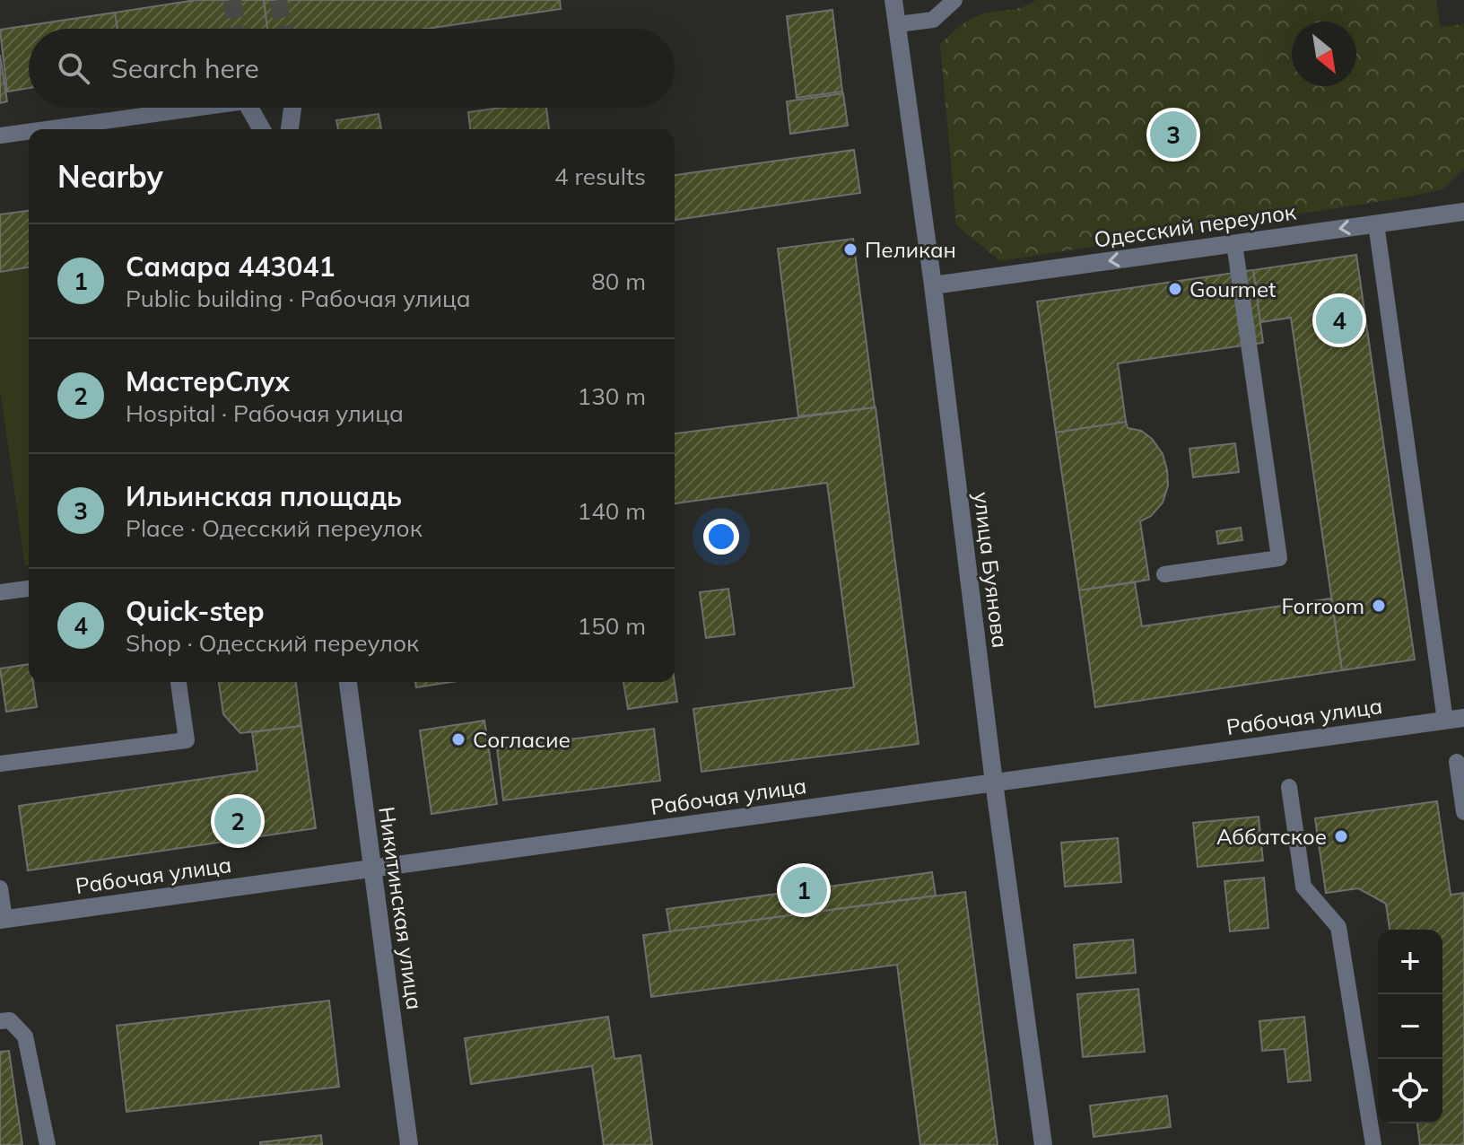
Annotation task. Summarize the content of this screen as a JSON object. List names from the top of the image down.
{
  "streets": {
    "street": [
      "Одесский переулок",
      "улица Буянова",
      "Рабочая улица",
      "Никитинская улица"
    ]
  },
  "crossings": [
    ["Одесский переулок", "улица Буянова"],
    ["улица Буянова", "Рабочая улица"],
    ["Рабочая улица", "Никитинская улица"]
  ],
  "one_way": ["Одесский переулок"],
  "places": [
    "Пеликан",
    "Gourmet",
    "Forroom",
    "Согласие",
    "Аббатское"
  ],
  "north": "bottom right",
  "page": {
    "search": "Search here",
    "pins": [
      "3",
      "4",
      "2",
      "1"
    ],
    "heading": ["Nearby", "4 results"],
    "list": [
      {
        "mark": "1",
        "name": "Самара 443041",
        "note": "Public building · Рабочая улица",
        "value": "80 m"
      },
      {
        "mark": "2",
        "name": "МастерСлух",
        "note": "Hospital · Рабочая улица",
        "value": "130 m"
      },
      {
        "mark": "3",
        "name": "Ильинская площадь",
        "note": "Place · Одесский переулок",
        "value": "140 m"
      },
      {
        "mark": "4",
        "name": "Quick-step",
        "note": "Shop · Одесский переулок",
        "value": "150 m"
      }
    ],
    "map_buttons": ["+", "−"]
  }
}
